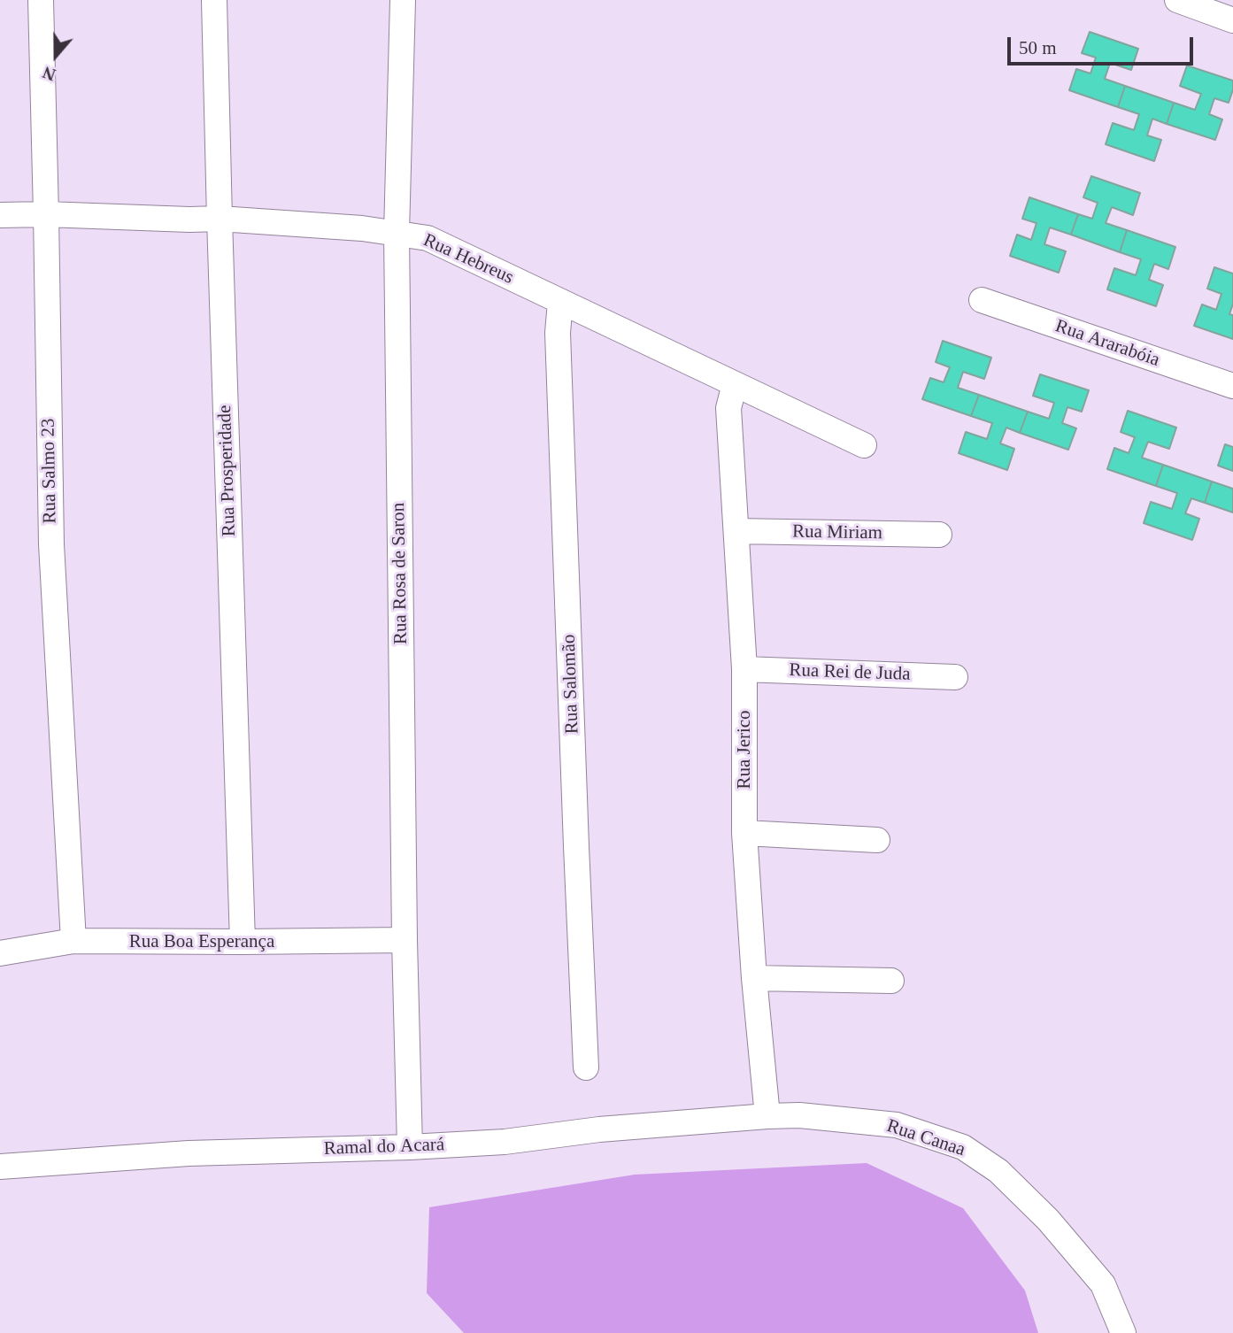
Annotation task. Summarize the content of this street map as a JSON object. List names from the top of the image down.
{
  "streets": {
    "street": [
      "Rua Hebreus",
      "Rua Ararabóia",
      "Rua Salmo 23",
      "Rua Prosperidade",
      "Rua Miriam",
      "Rua Rosa de Saron",
      "Rua Rei de Juda",
      "Rua Salomão",
      "Rua Jerico",
      "Rua Boa Esperança",
      "Rua Canaa",
      "Ramal do Acará"
    ]
  },
  "crossings": [
    ["Rua Hebreus", "Rua Salmo 23"],
    ["Rua Hebreus", "Rua Prosperidade"],
    ["Rua Hebreus", "Rua Rosa de Saron"],
    ["Rua Hebreus", "Rua Salomão"],
    ["Rua Hebreus", "Rua Jerico"],
    ["Rua Salmo 23", "Rua Boa Esperança"],
    ["Rua Prosperidade", "Rua Boa Esperança"],
    ["Rua Miriam", "Rua Jerico"],
    ["Rua Rosa de Saron", "Rua Boa Esperança"],
    ["Rua Rosa de Saron", "Ramal do Acará"],
    ["Rua Rei de Juda", "Rua Jerico"],
    ["Rua Jerico", "Rua Canaa"],
    ["Rua Jerico", "Ramal do Acará"],
    ["Rua Canaa", "Ramal do Acará"]
  ],
  "scale_bar": "50 m",
  "north": "bottom"
}
